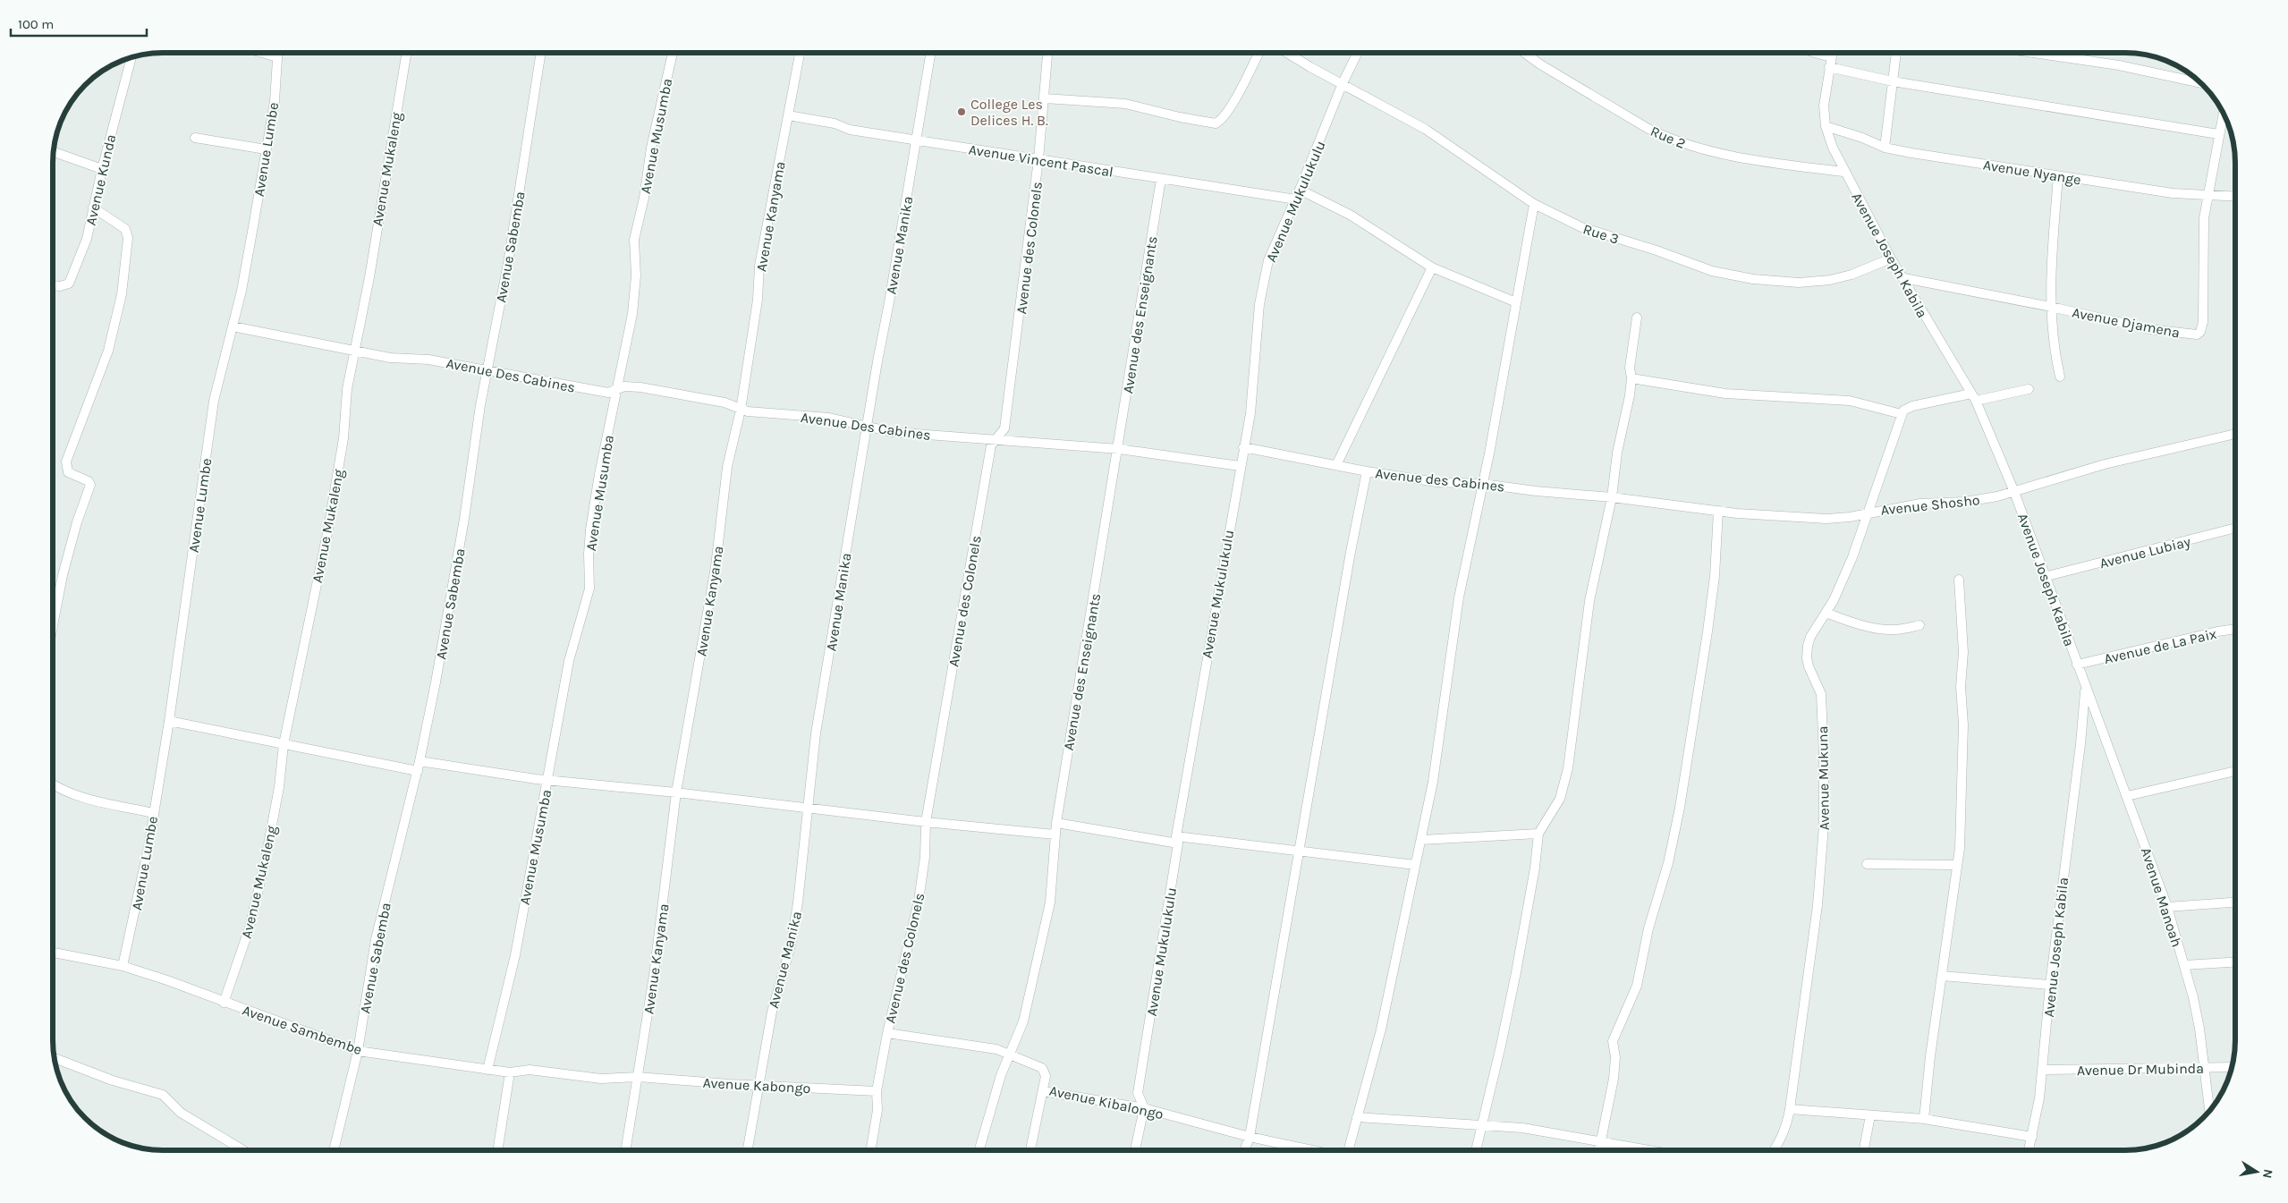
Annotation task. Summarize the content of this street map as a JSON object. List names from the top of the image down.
{
  "streets": {
    "street": [
      "Avenue Musumba",
      "Rue 2",
      "Avenue Lumbe",
      "Avenue Vincent Pascal",
      "Avenue Mukaleng",
      "Avenue Nyange",
      "Avenue Kunda",
      "Avenue Mukulukulu",
      "Avenue Kanyama",
      "Rue 3",
      "Avenue Manika",
      "Avenue Sabemba",
      "Avenue des Colonels",
      "Avenue Joseph Kabila",
      "Avenue des Enseignants",
      "Avenue Djamena",
      "Avenue Des Cabines",
      "Avenue des Cabines",
      "Avenue Shosho",
      "Avenue Lubiay",
      "Avenue de La Paix",
      "Avenue Mukuna",
      "Avenue Manoah",
      "Avenue Sambembe",
      "Avenue Dr Mubinda",
      "Avenue Kabongo",
      "Avenue Kibalongo"
    ]
  },
  "crossings": [
    ["Avenue Musumba", "Avenue Des Cabines"],
    ["Avenue Musumba", "Avenue Sambembe"],
    ["Rue 2", "Avenue Joseph Kabila"],
    ["Avenue Lumbe", "Avenue Des Cabines"],
    ["Avenue Lumbe", "Avenue Sambembe"],
    ["Avenue Vincent Pascal", "Avenue Mukulukulu"],
    ["Avenue Vincent Pascal", "Avenue Kanyama"],
    ["Avenue Vincent Pascal", "Avenue Manika"],
    ["Avenue Vincent Pascal", "Avenue des Colonels"],
    ["Avenue Vincent Pascal", "Avenue des Enseignants"],
    ["Avenue Mukaleng", "Avenue Des Cabines"],
    ["Avenue Mukaleng", "Avenue Sambembe"],
    ["Avenue Nyange", "Avenue Joseph Kabila"],
    ["Avenue Nyange", "Avenue Djamena"],
    ["Avenue Mukulukulu", "Rue 3"],
    ["Avenue Mukulukulu", "Avenue Des Cabines"],
    ["Avenue Mukulukulu", "Avenue des Cabines"],
    ["Avenue Mukulukulu", "Avenue Kibalongo"],
    ["Avenue Kanyama", "Avenue Des Cabines"],
    ["Avenue Kanyama", "Avenue Kabongo"],
    ["Rue 3", "Avenue Joseph Kabila"],
    ["Avenue Manika", "Avenue Des Cabines"],
    ["Avenue Manika", "Avenue Kabongo"],
    ["Avenue Sabemba", "Avenue Des Cabines"],
    ["Avenue Sabemba", "Avenue Sambembe"],
    ["Avenue des Colonels", "Avenue Des Cabines"],
    ["Avenue des Colonels", "Avenue Kabongo"],
    ["Avenue des Colonels", "Avenue Kibalongo"],
    ["Avenue Joseph Kabila", "Avenue Djamena"],
    ["Avenue Joseph Kabila", "Avenue Shosho"],
    ["Avenue Joseph Kabila", "Avenue Lubiay"],
    ["Avenue Joseph Kabila", "Avenue de La Paix"],
    ["Avenue Joseph Kabila", "Avenue Manoah"],
    ["Avenue Joseph Kabila", "Avenue Dr Mubinda"],
    ["Avenue des Enseignants", "Avenue Des Cabines"],
    ["Avenue des Enseignants", "Avenue Kibalongo"],
    ["Avenue des Cabines", "Avenue Shosho"],
    ["Avenue Shosho", "Avenue Mukuna"],
    ["Avenue Manoah", "Avenue Dr Mubinda"],
    ["Avenue Sambembe", "Avenue Kabongo"]
  ],
  "places": ["College Les Delices H. B."],
  "scale_bar": "100 m",
  "north": "right"
}
